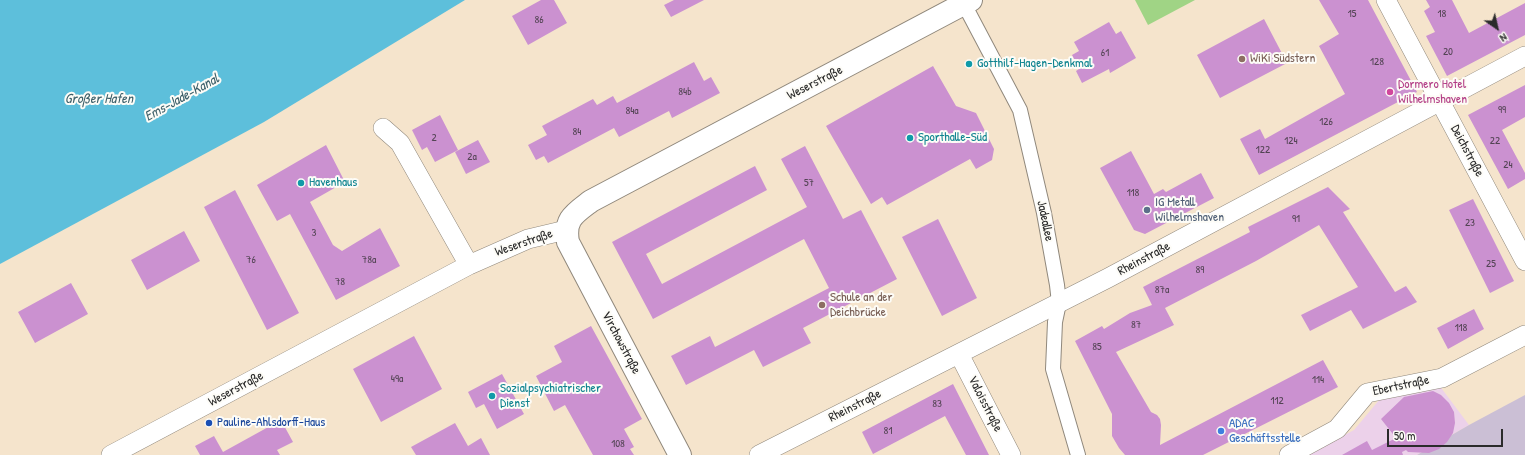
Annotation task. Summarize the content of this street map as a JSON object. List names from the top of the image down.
{
  "streets": {
    "street": [
      "Weserstraße",
      "Deichstraße",
      "Jadeallee",
      "Rheinstraße",
      "Virchowstraße",
      "Ebertstraße",
      "Valoisstraße"
    ]
  },
  "crossings": [
    ["Weserstraße", "Jadeallee"],
    ["Weserstraße", "Virchowstraße"],
    ["Deichstraße", "Rheinstraße"],
    ["Jadeallee", "Rheinstraße"],
    ["Rheinstraße", "Valoisstraße"]
  ],
  "water": ["Ems-Jade-Kanal", "Großer Hafen"],
  "places": [
    "WiKi Südstern",
    "Gotthilf-Hagen-Denkmal",
    "Dormero Hotel Wilhelmshaven",
    "Sporthalle-Süd",
    "Havenhaus",
    "IG Metall Wilhelmshaven",
    "Schule an der Deichbrücke",
    "Sozialpsychiatrischer Dienst",
    "Pauline-Ahlsdorff-Haus",
    "ADAC Geschäftsstelle"
  ],
  "house_numbers": [
    "15",
    "18",
    "86",
    "20",
    "61",
    "128",
    "84b",
    "99",
    "84a",
    "126",
    "84",
    "2",
    "124",
    "22",
    "122",
    "2a",
    "24",
    "57",
    "118",
    "91",
    "23",
    "3",
    "76",
    "78a",
    "25",
    "89",
    "78",
    "87a",
    "87",
    "118",
    "85",
    "49a",
    "114",
    "112",
    "83",
    "81",
    "108"
  ],
  "scale_bar": "50 m",
  "north": "bottom right"
}
